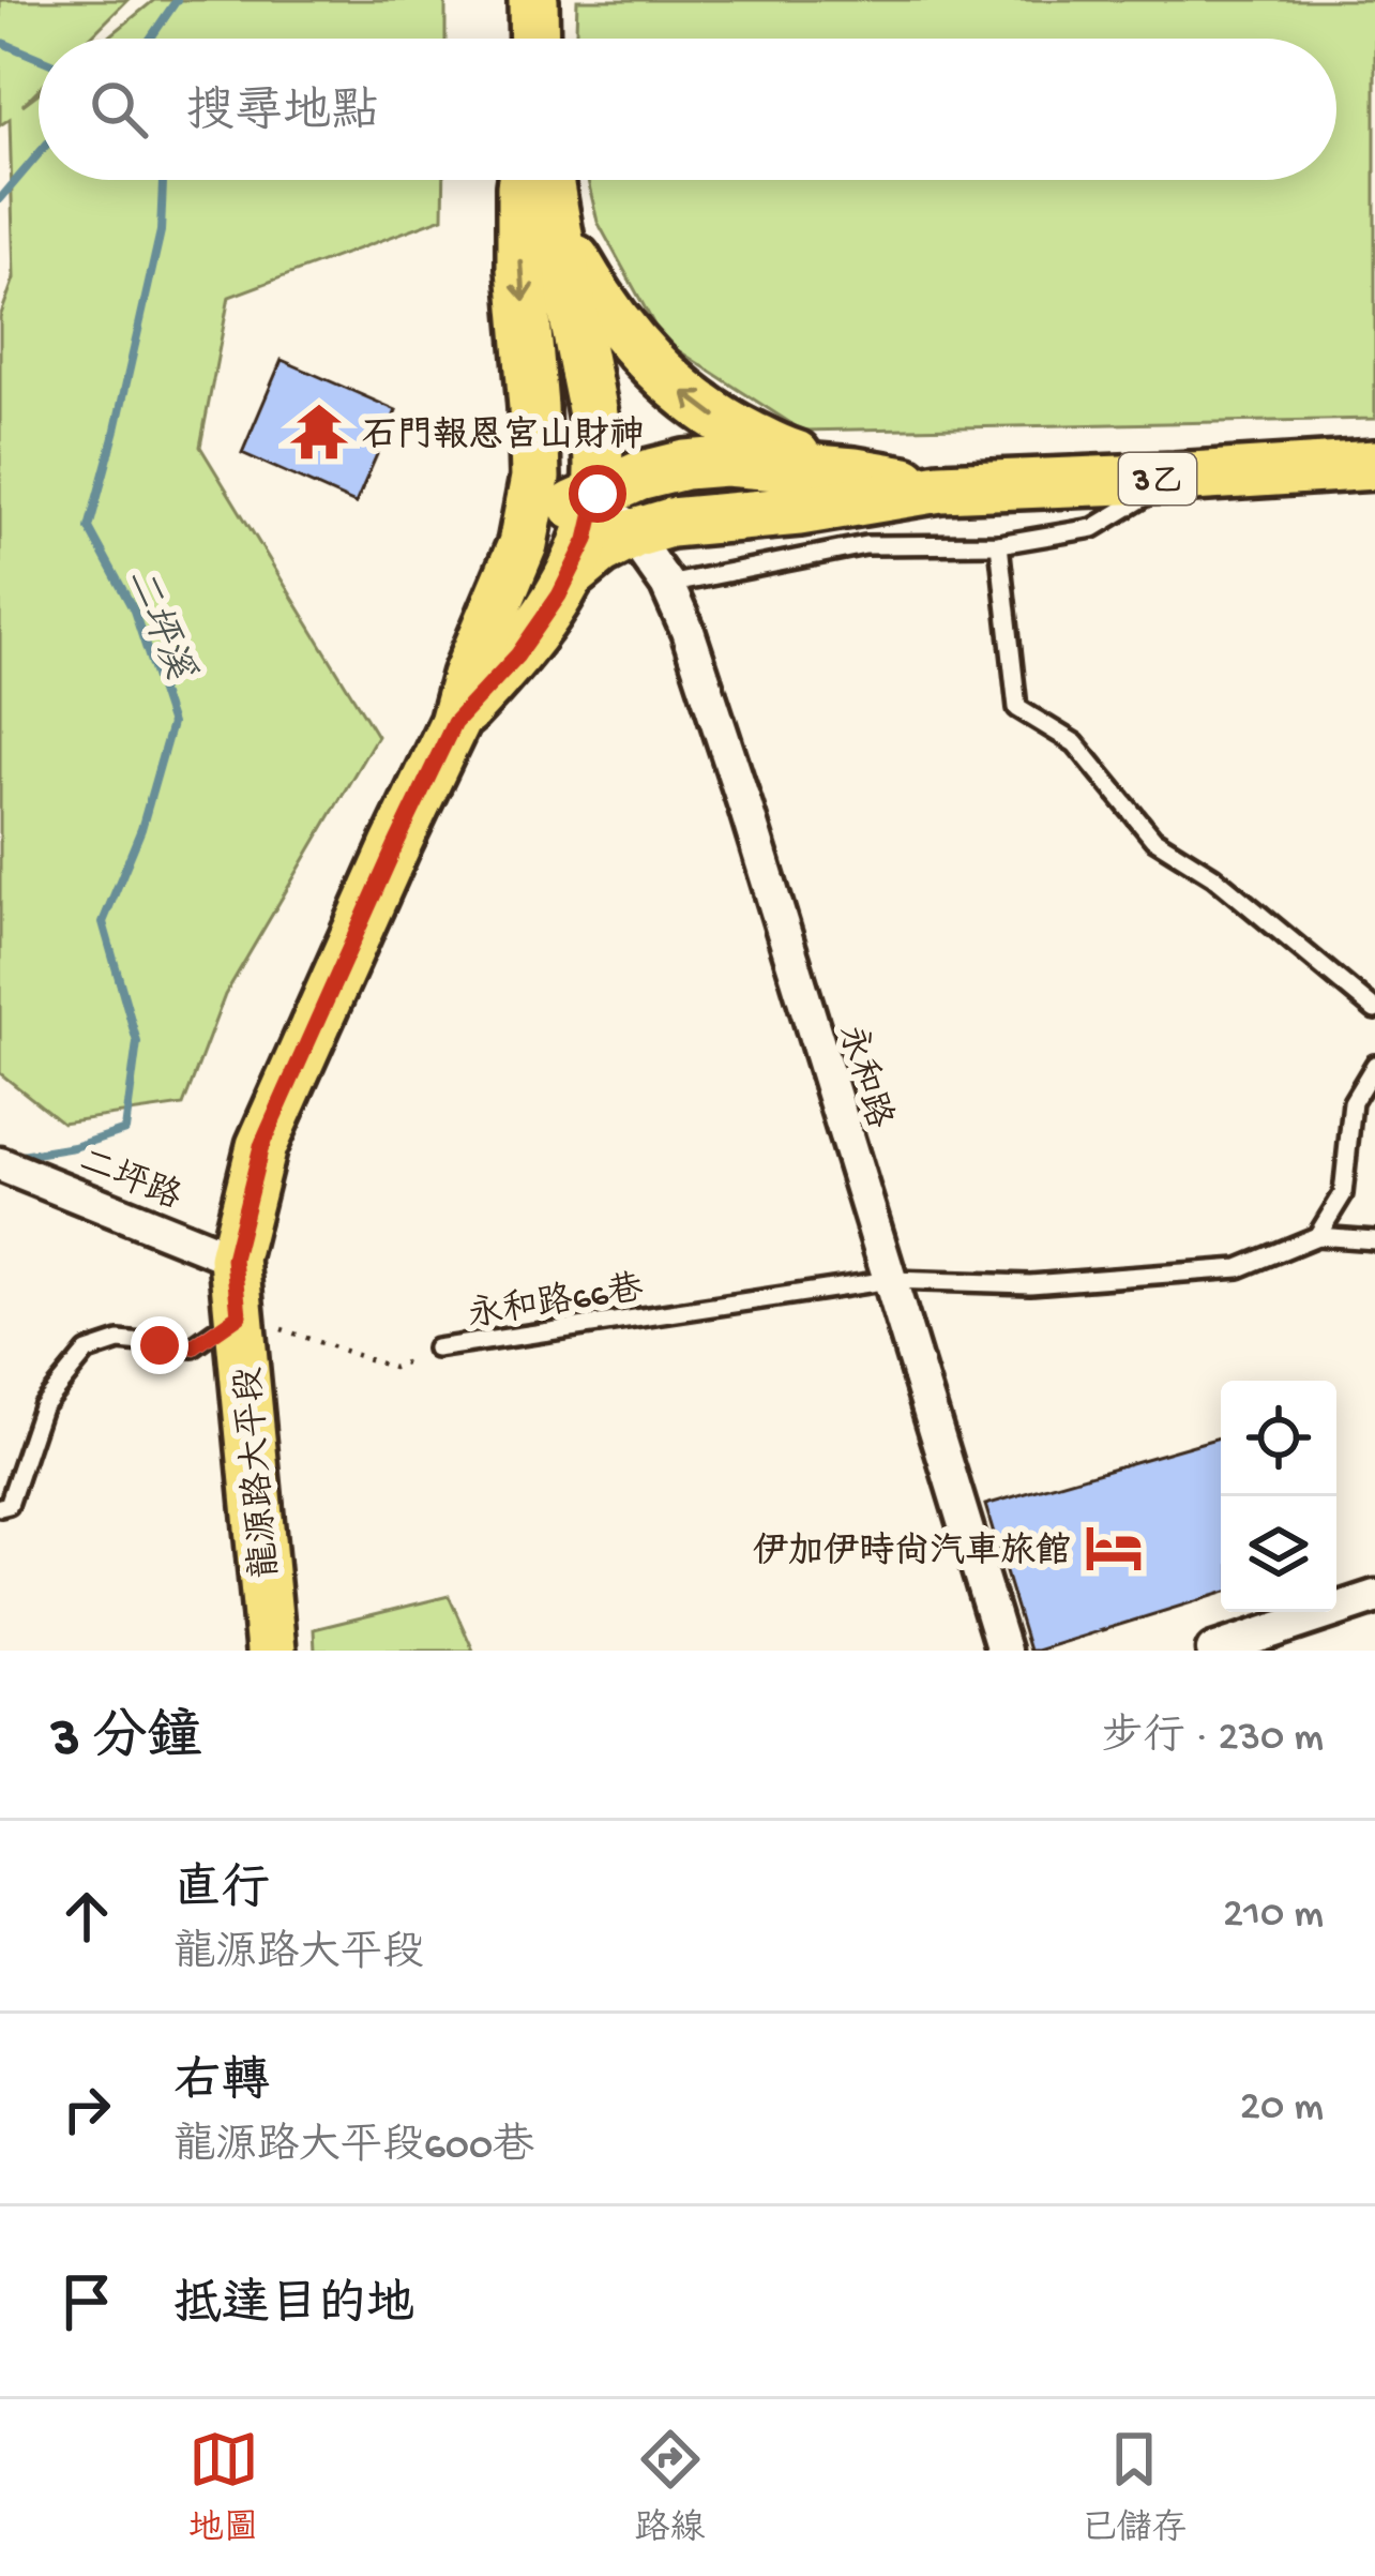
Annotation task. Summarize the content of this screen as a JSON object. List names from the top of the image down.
{
  "streets": {
    "main road": ["3乙", "龍源路大平段"],
    "street": ["永和路", "二坪路"],
    "lane": ["永和路66巷"]
  },
  "crossings": [
    ["3乙", "永和路"],
    ["3乙", "龍源路大平段"],
    ["永和路", "永和路66巷"],
    ["永和路", "龍源路大平段"],
    ["二坪路", "龍源路大平段"],
    ["永和路66巷", "龍源路大平段"]
  ],
  "water": ["二坪溪"],
  "places": {
    "temple": ["石門報恩宮山財神"],
    "hotel": ["伊加伊時尚汽車旅館"]
  },
  "page": {
    "search": "搜尋地點",
    "heading": ["3 分鐘", "步行 · 230 m"],
    "list": [
      ["直行", "龍源路大平段", "210 m"],
      ["右轉", "龍源路大平段600巷", "20 m"],
      "抵達目的地"
    ],
    "nav": ["地圖", "路線", "已儲存"]
  }
}
